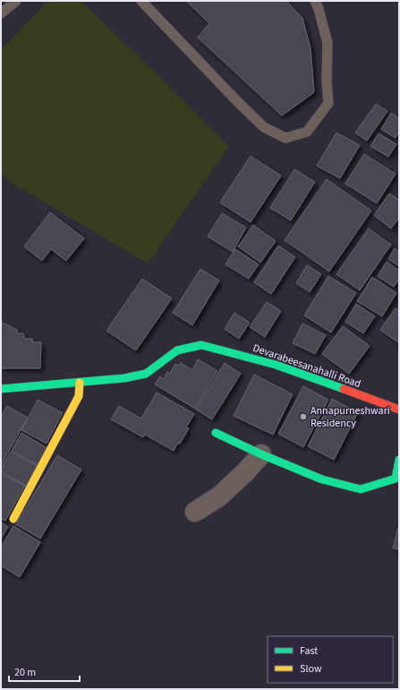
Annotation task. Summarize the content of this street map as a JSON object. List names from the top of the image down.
{
  "streets": {
    "street": ["Devarabeesanahalli Road"]
  },
  "places": ["Annapurneshwari Residency"],
  "legend": ["Fast", "Slow"],
  "scale_bar": "20 m"
}
